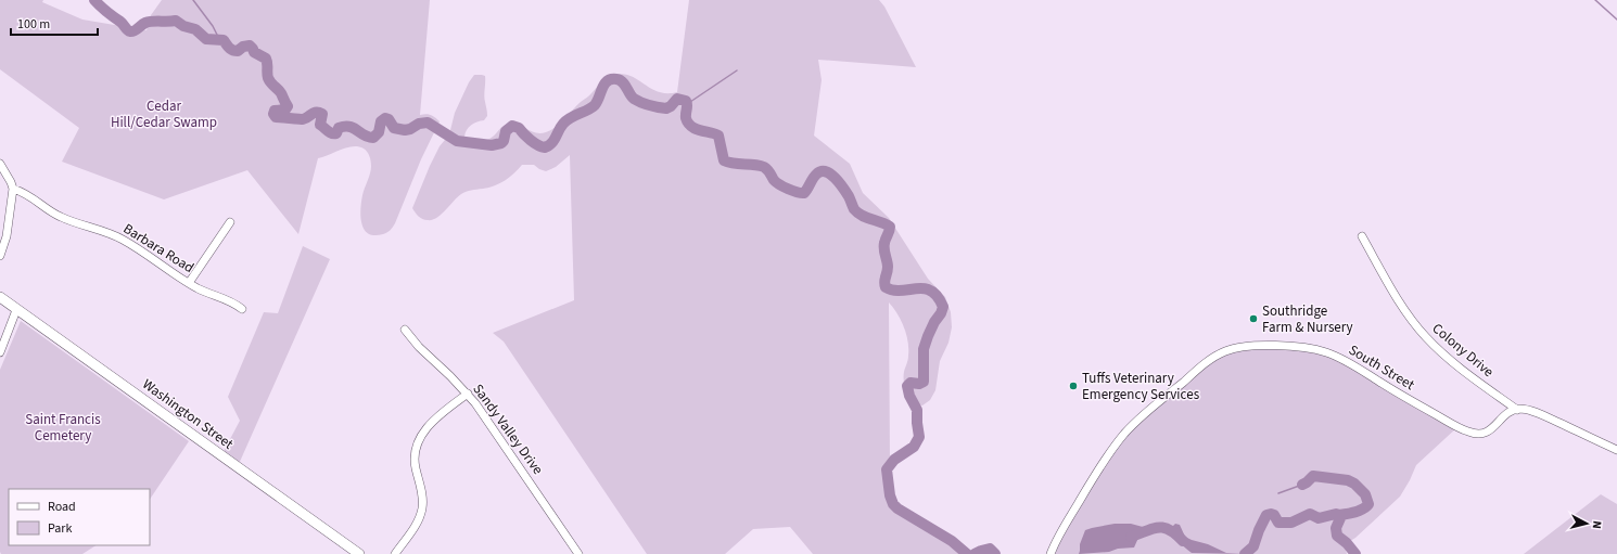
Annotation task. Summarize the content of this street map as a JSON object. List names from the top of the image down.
{
  "streets": {
    "main road": ["Washington Street"],
    "street": [
      "Barbara Road",
      "Colony Drive",
      "South Street",
      "Sandy Valley Drive"
    ]
  },
  "crossings": [
    ["Colony Drive", "South Street"]
  ],
  "parks": ["Cedar Hill/Cedar Swamp", "Saint Francis Cemetery"],
  "places": ["Southridge Farm & Nursery", "Tuffs Veterinary Emergency Services"],
  "legend": ["Road", "Park"],
  "scale_bar": "100 m",
  "north": "right"
}
